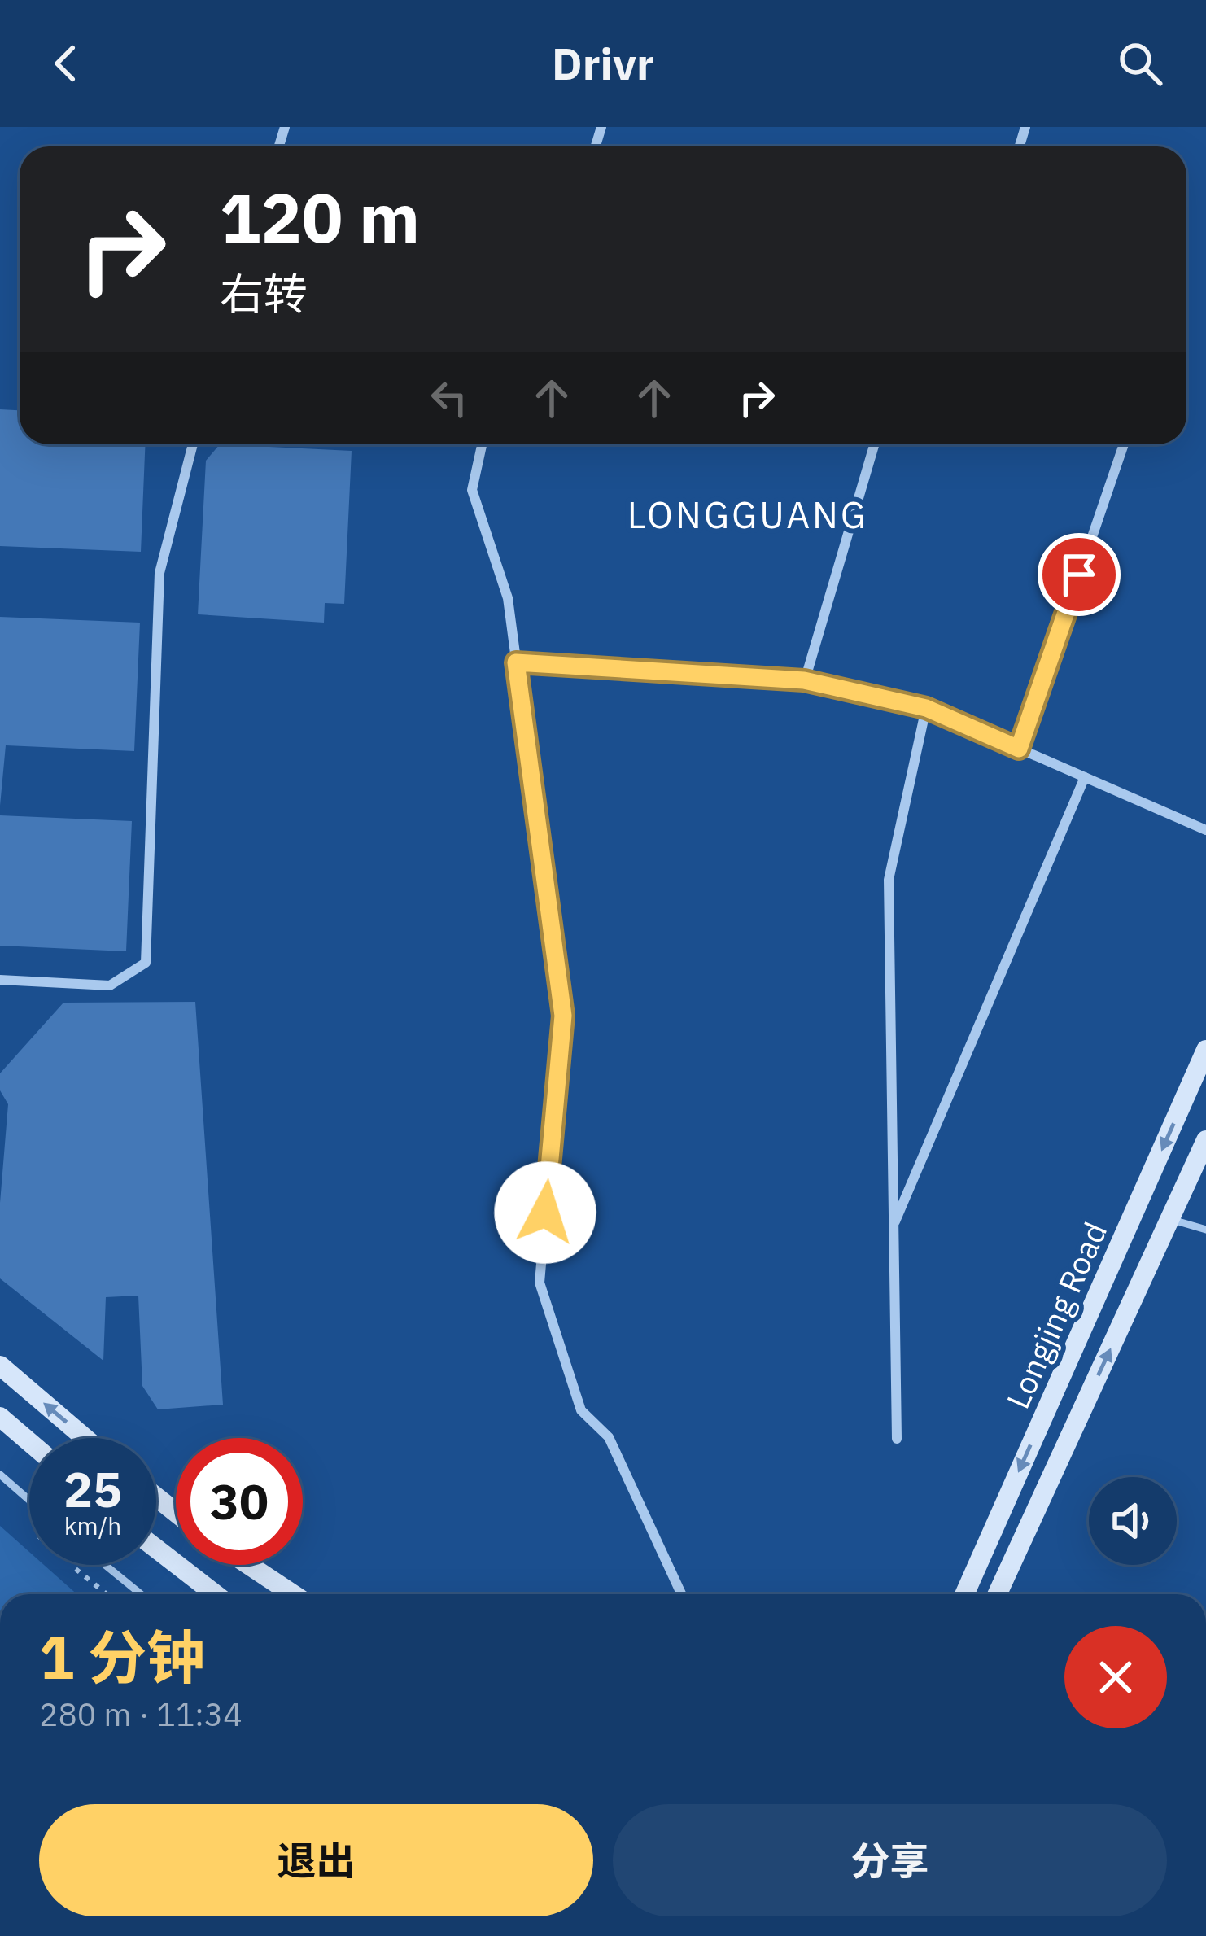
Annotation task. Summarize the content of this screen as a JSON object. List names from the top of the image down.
{
  "streets": {
    "street": ["Longjing Road"]
  },
  "districts": ["LONGGUANG"],
  "page": {
    "header": "Drivr",
    "turn": ["120 m", "右转"],
    "speed": "25 km/h",
    "limit": "30",
    "heading": ["1 分钟", "280 m · 11:34"],
    "buttons": ["退出", "分享"]
  }
}
